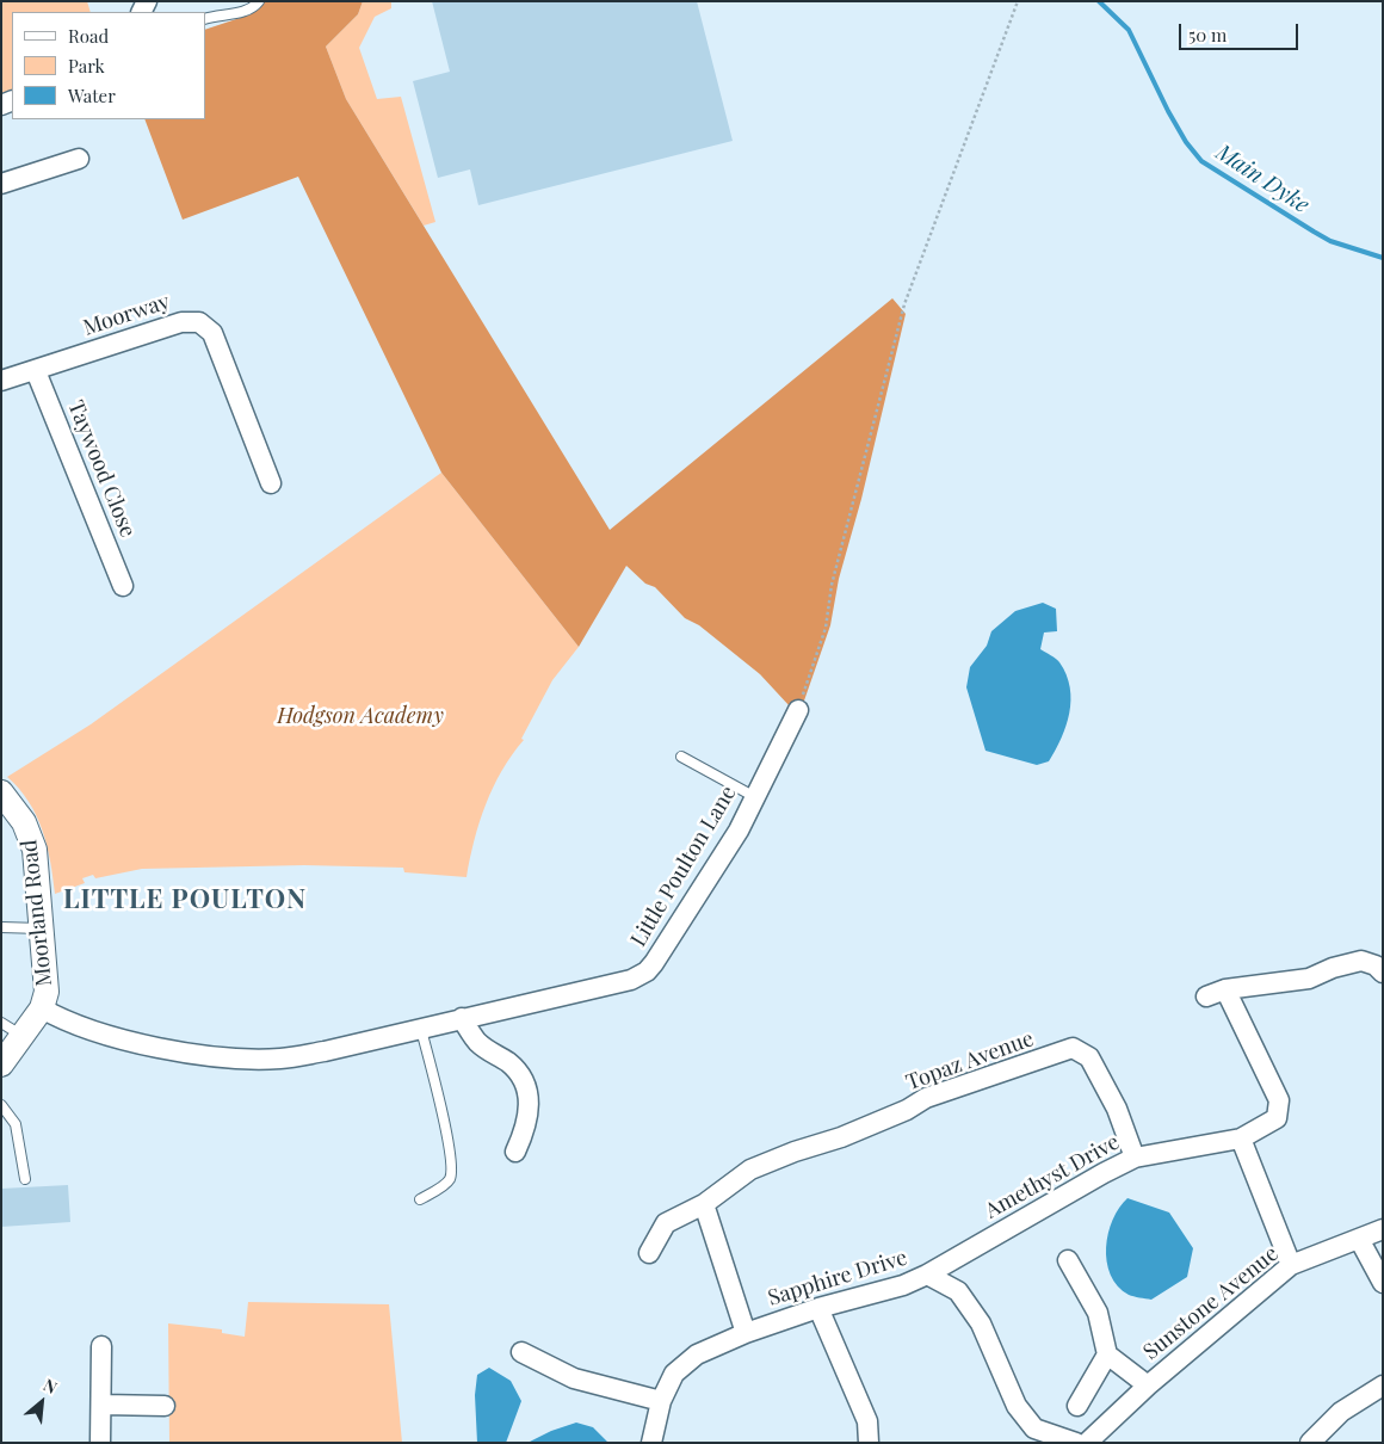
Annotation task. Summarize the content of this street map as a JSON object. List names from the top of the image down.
{
  "streets": {
    "street": [
      "Moorway",
      "Taywood Close",
      "Little Poulton Lane",
      "Moorland Road",
      "Topaz Avenue",
      "Amethyst Drive",
      "Sapphire Drive",
      "Sunstone Avenue"
    ]
  },
  "crossings": [
    ["Moorway", "Taywood Close"],
    ["Little Poulton Lane", "Moorland Road"],
    ["Topaz Avenue", "Amethyst Drive"],
    ["Amethyst Drive", "Sapphire Drive"]
  ],
  "districts": ["LITTLE POULTON"],
  "water": ["Main Dyke"],
  "parks": ["Hodgson Academy"],
  "legend": ["Road", "Park", "Water"],
  "scale_bar": "50 m",
  "north": "top right"
}
